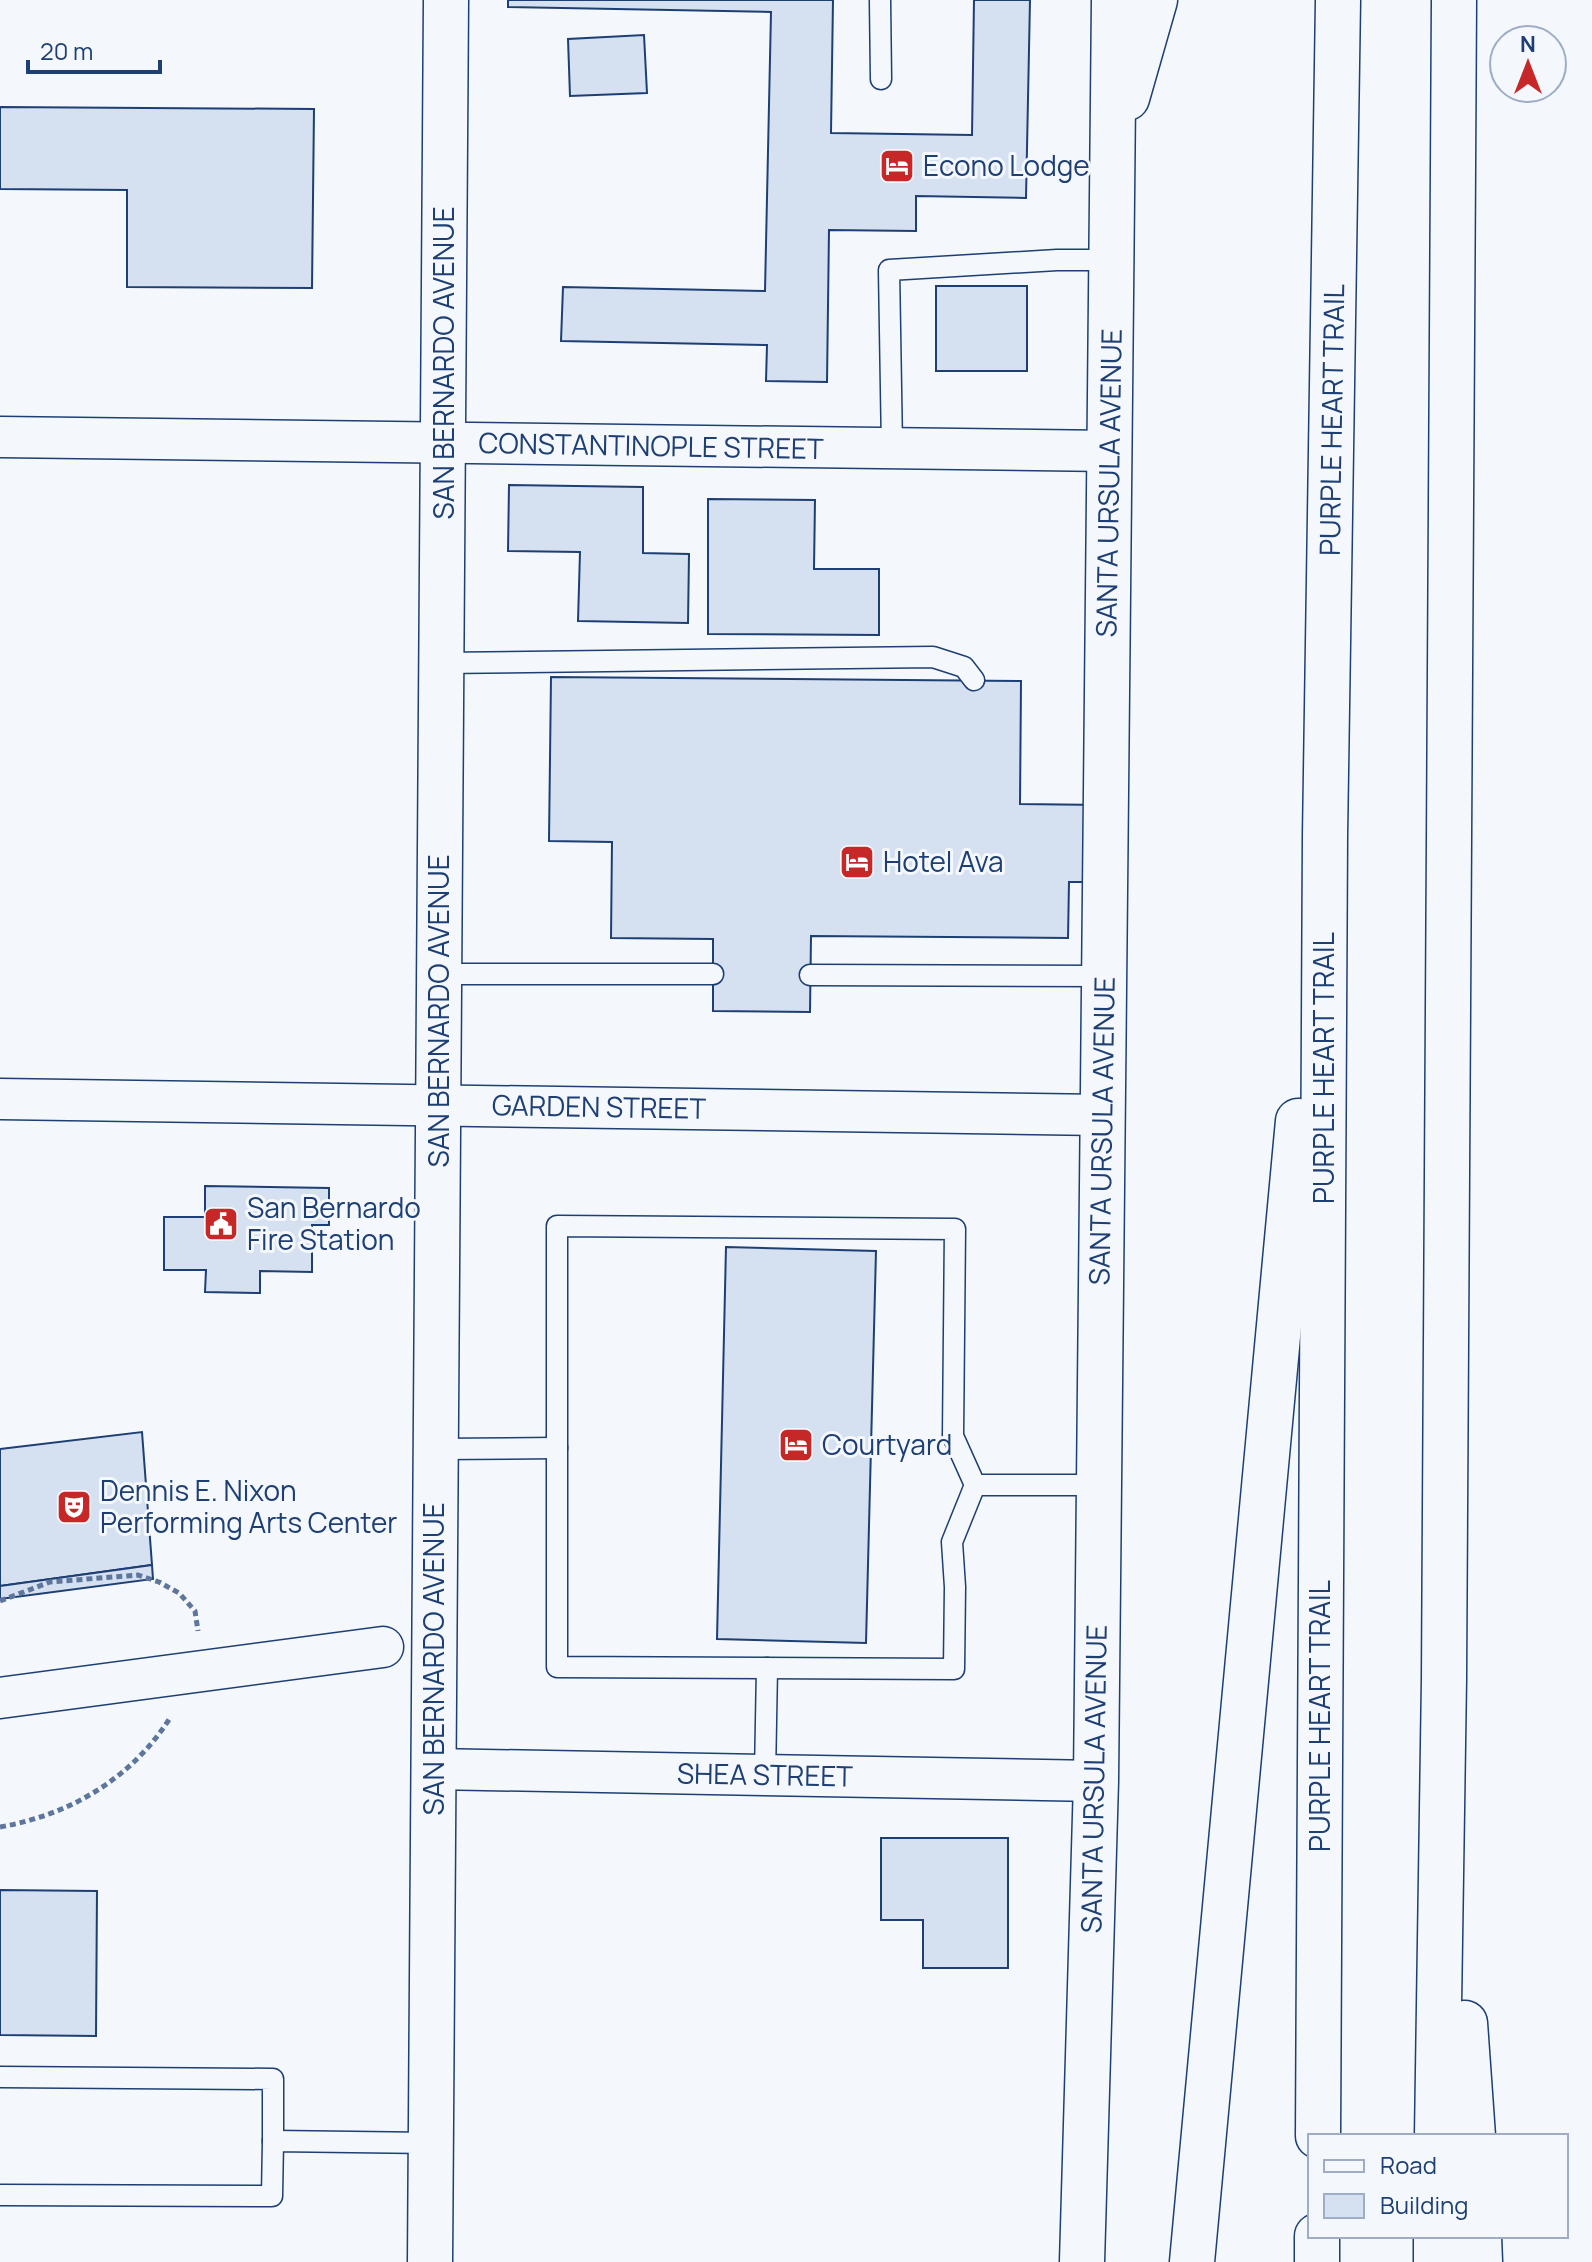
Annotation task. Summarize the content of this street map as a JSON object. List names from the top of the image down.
{
  "streets": {
    "main road": ["SAN BERNARDO AVENUE", "PURPLE HEART TRAIL", "SANTA URSULA AVENUE"],
    "street": ["CONSTANTINOPLE STREET", "GARDEN STREET", "SHEA STREET"]
  },
  "crossings": [
    ["SAN BERNARDO AVENUE", "CONSTANTINOPLE STREET"],
    ["SAN BERNARDO AVENUE", "GARDEN STREET"],
    ["SAN BERNARDO AVENUE", "SHEA STREET"],
    ["CONSTANTINOPLE STREET", "SANTA URSULA AVENUE"],
    ["SANTA URSULA AVENUE", "GARDEN STREET"],
    ["SANTA URSULA AVENUE", "SHEA STREET"]
  ],
  "places": {
    "hotel": ["Econo Lodge", "Hotel Ava", "Courtyard"],
    "public building": ["San Bernardo Fire Station"],
    "theatre": ["Dennis E. Nixon Performing Arts Center"]
  },
  "legend": ["Road", "Building"],
  "scale_bar": "20 m",
  "north": "top"
}
